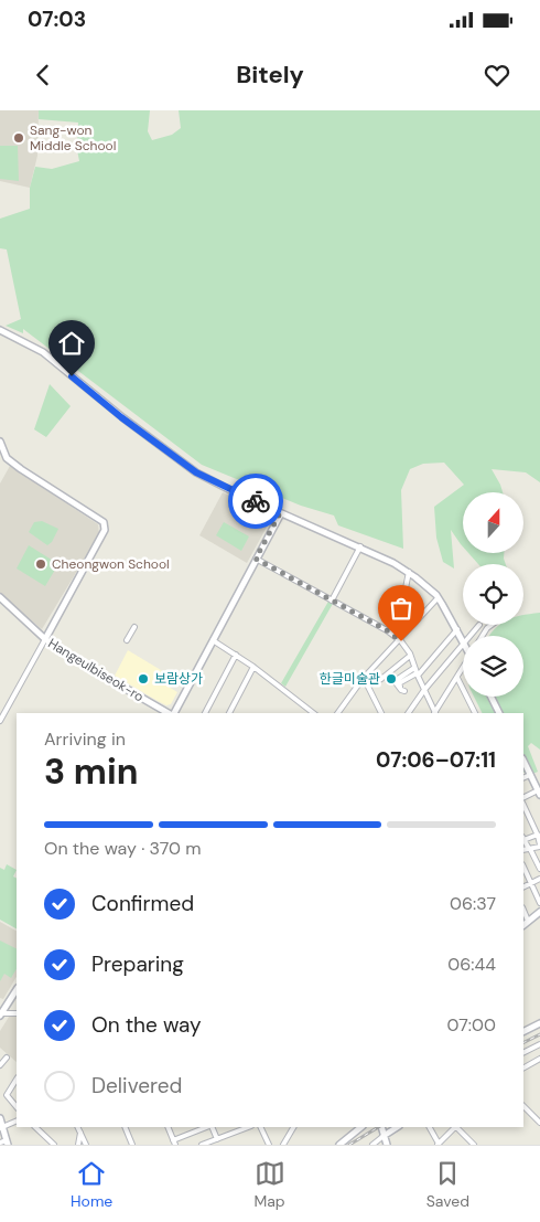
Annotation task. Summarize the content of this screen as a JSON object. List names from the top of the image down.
{
  "streets": {
    "street": ["Hangeulbiseok-ro"]
  },
  "places": [
    "Sang-won Middle School",
    "Cheongwon School",
    "보람상가",
    "한글미술관"
  ],
  "north": "top",
  "page": {
    "status": "07:03",
    "header": "Bitely",
    "heading": ["3 min", "Arriving in", "07:06–07:11"],
    "bar": "On the way · 370 m",
    "list": [
      ["Confirmed", "06:37"],
      ["Preparing", "06:44"],
      ["On the way", "07:00"],
      "Delivered"
    ],
    "tabs": ["Home", "Map", "Saved"]
  }
}
